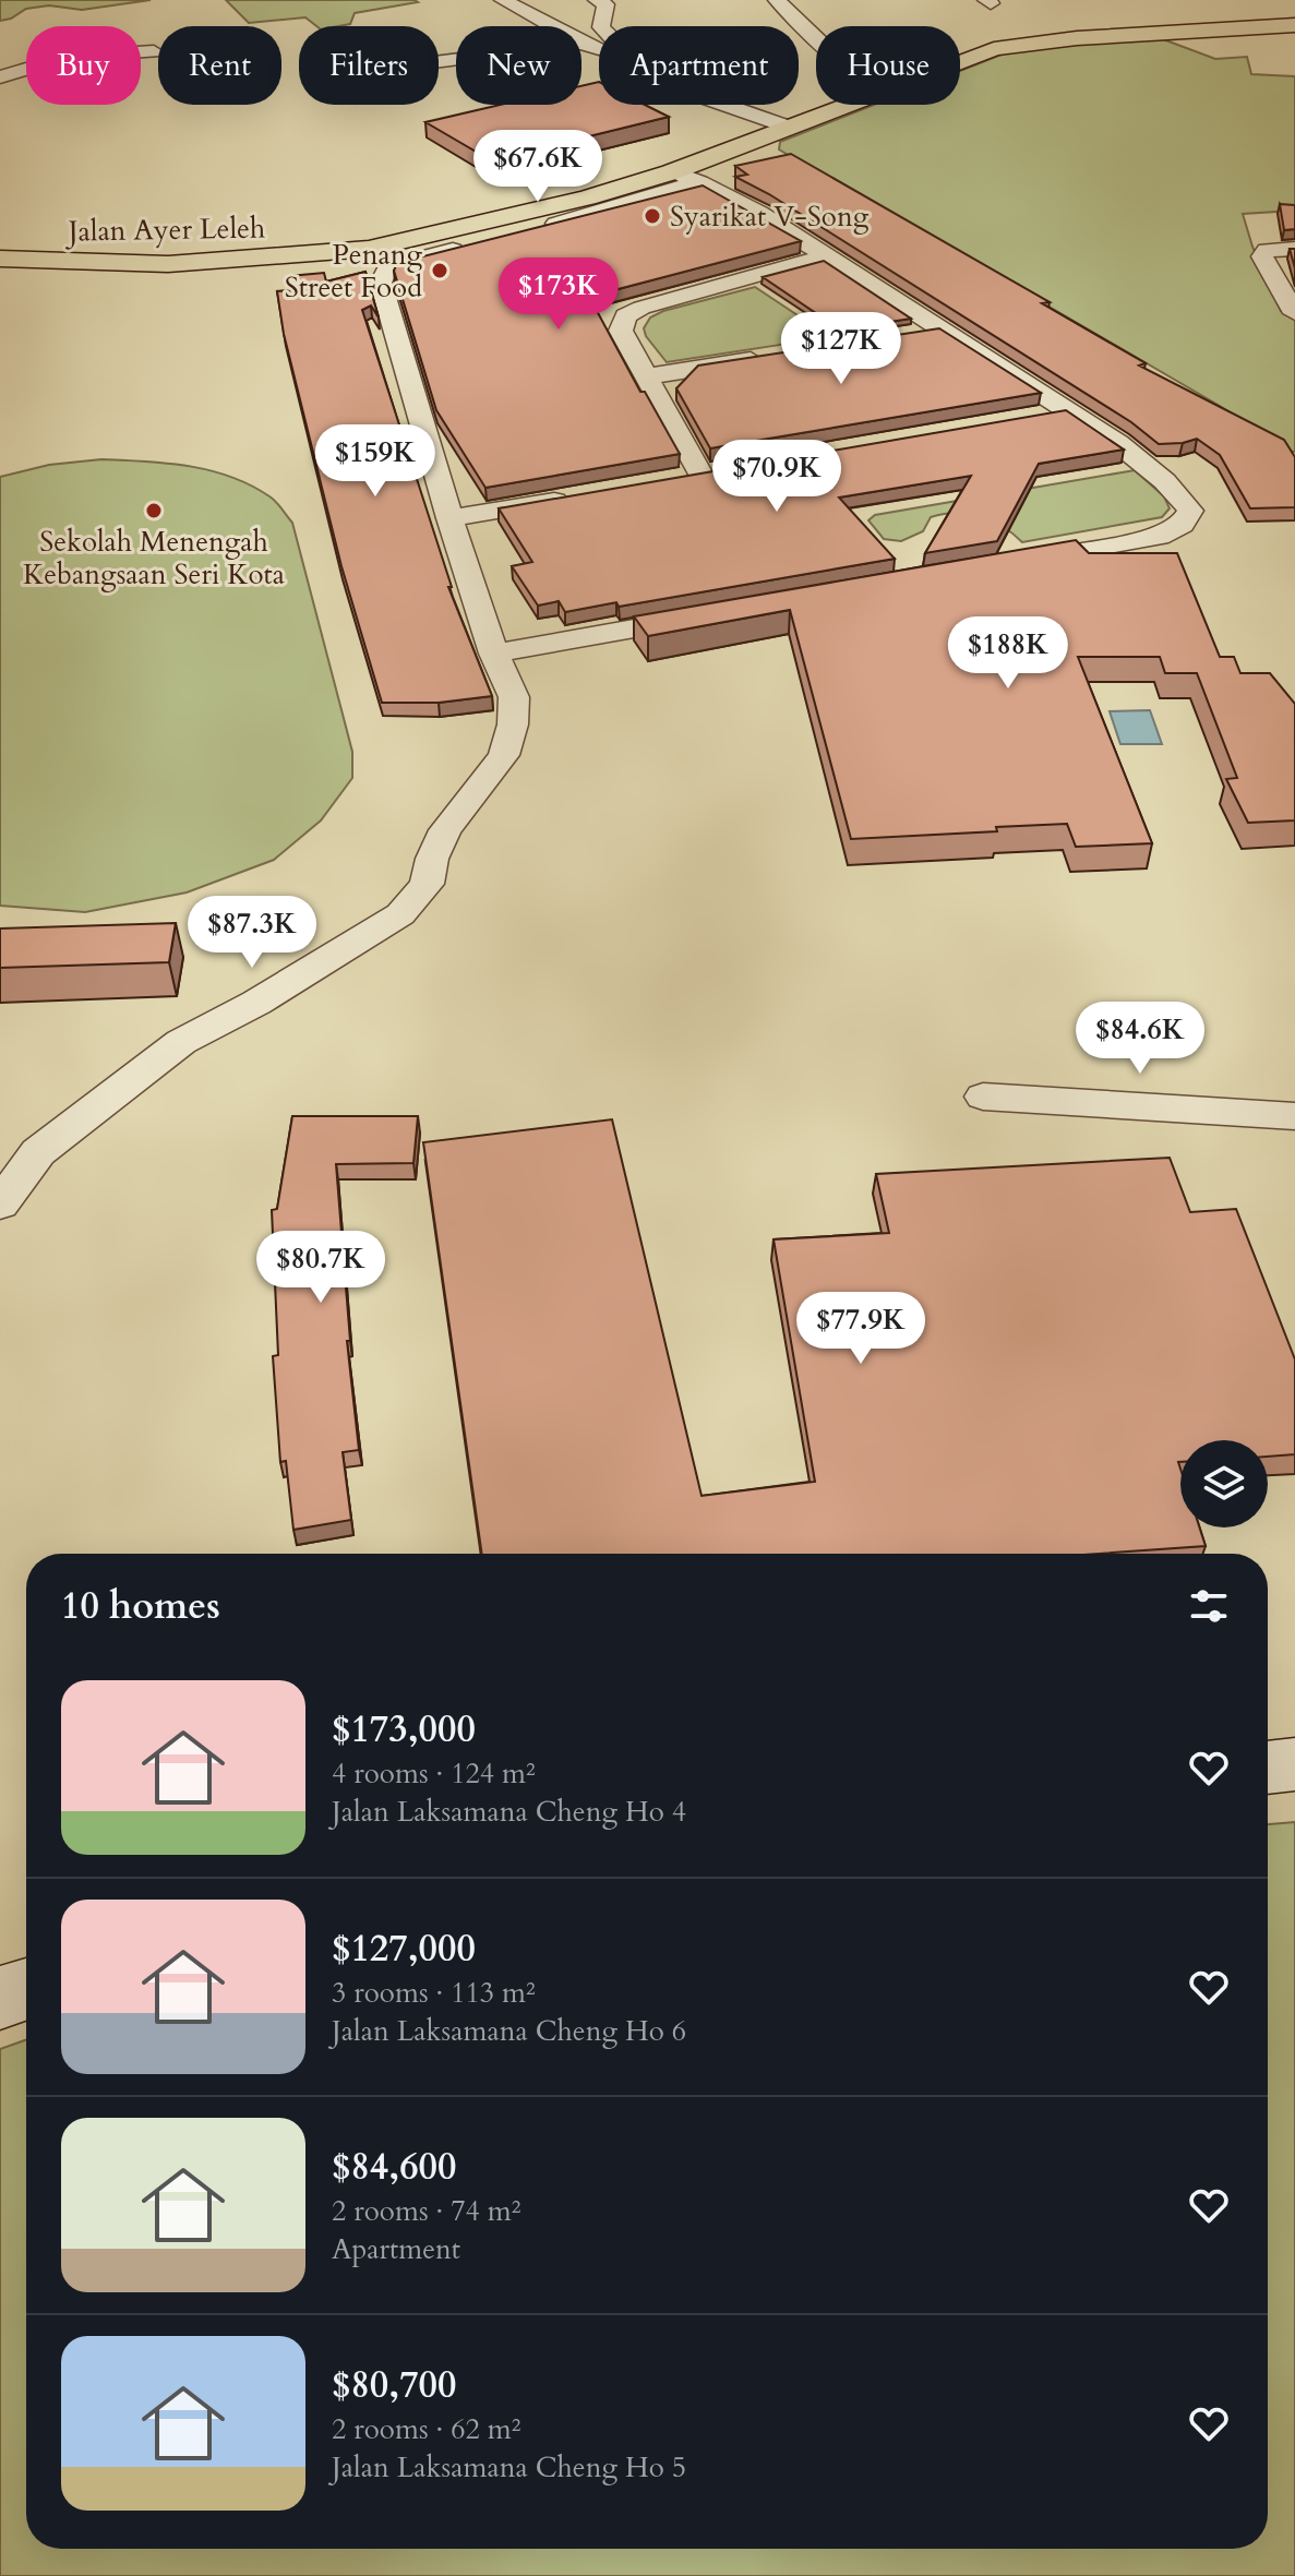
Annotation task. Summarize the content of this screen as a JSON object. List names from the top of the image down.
{
  "streets": {
    "main road": ["Jalan Ayer Leleh"]
  },
  "places": ["Syarikat V-Song", "Penang Street Food", "Sekolah Menengah Kebangsaan Seri Kota"],
  "page": {
    "chip": [
      "Buy",
      "Rent",
      "Filters",
      "New",
      "Apartment",
      "House"
    ],
    "price": [
      "$67.6K",
      "$173K",
      "$127K",
      "$159K",
      "$70.9K",
      "$188K",
      "$87.3K",
      "$84.6K",
      "$80.7K",
      "$77.9K"
    ],
    "heading": "10 homes",
    "list": [
      {
        "name": "$173,000",
        "note": "4 rooms · 124 m² · Jalan Laksamana Cheng Ho 4"
      },
      {
        "name": "$127,000",
        "note": "3 rooms · 113 m² · Jalan Laksamana Cheng Ho 6"
      },
      {
        "name": "$84,600",
        "note": "2 rooms · 74 m² · Apartment"
      },
      {
        "name": "$80,700",
        "note": "2 rooms · 62 m² · Jalan Laksamana Cheng Ho 5"
      }
    ]
  }
}
